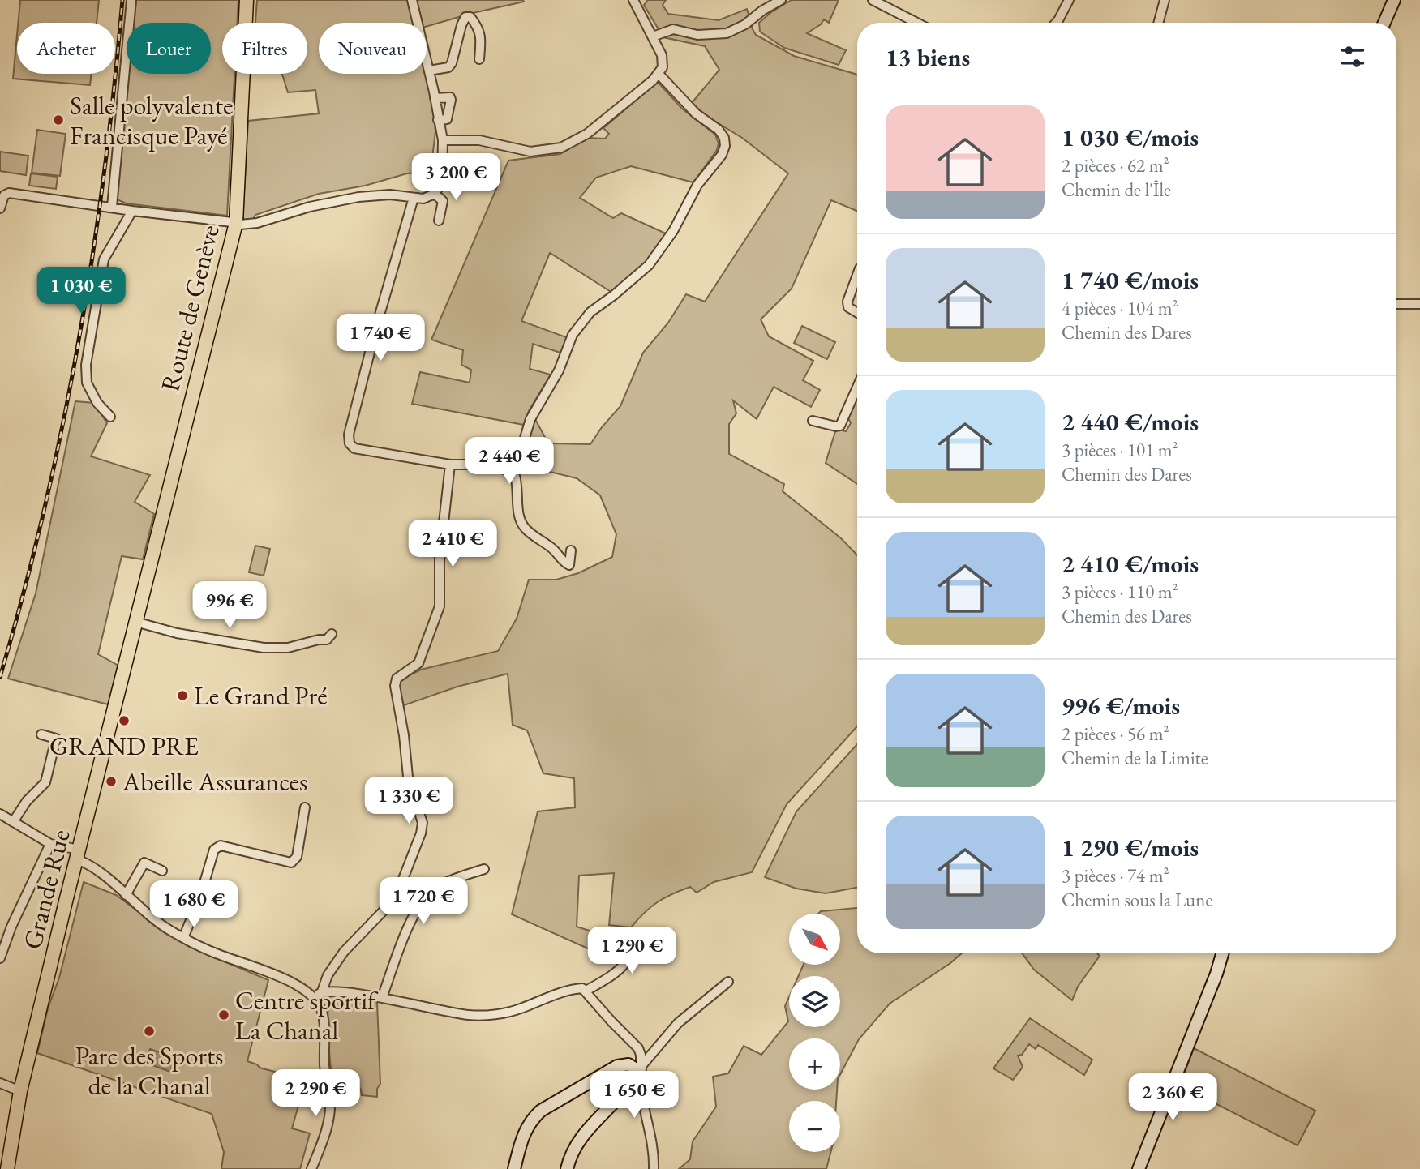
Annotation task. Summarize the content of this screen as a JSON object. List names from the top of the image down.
{
  "streets": {
    "main road": ["Route de Genève", "Grande Rue"]
  },
  "crossings": [
    ["Route de Genève", "Grande Rue"]
  ],
  "places": [
    "Salle polyvalente Francisque Payé",
    "Le Grand Pré",
    "GRAND PRE",
    "Abeille Assurances",
    "Centre sportif La Chanal",
    "Parc des Sports de la Chanal"
  ],
  "north": "bottom right",
  "page": {
    "chip": [
      "Acheter",
      "Louer",
      "Filtres",
      "Nouveau"
    ],
    "heading": "13 biens",
    "list": [
      {
        "name": "1 030 €/mois",
        "note": "2 pièces · 62 m² · Chemin de l'Île"
      },
      {
        "name": "1 740 €/mois",
        "note": "4 pièces · 104 m² · Chemin des Dares"
      },
      {
        "name": "2 440 €/mois",
        "note": "3 pièces · 101 m² · Chemin des Dares"
      },
      {
        "name": "2 410 €/mois",
        "note": "3 pièces · 110 m² · Chemin des Dares"
      },
      {
        "name": "996 €/mois",
        "note": "2 pièces · 56 m² · Chemin de la Limite"
      },
      {
        "name": "1 290 €/mois",
        "note": "3 pièces · 74 m² · Chemin sous la Lune"
      }
    ],
    "price": [
      "3 200 €",
      "1 030 €",
      "1 740 €",
      "2 440 €",
      "2 410 €",
      "996 €",
      "1 330 €",
      "1 720 €",
      "1 680 €",
      "1 290 €",
      "2 290 €",
      "1 650 €",
      "2 360 €"
    ],
    "map_buttons": ["+", "−"]
  }
}
